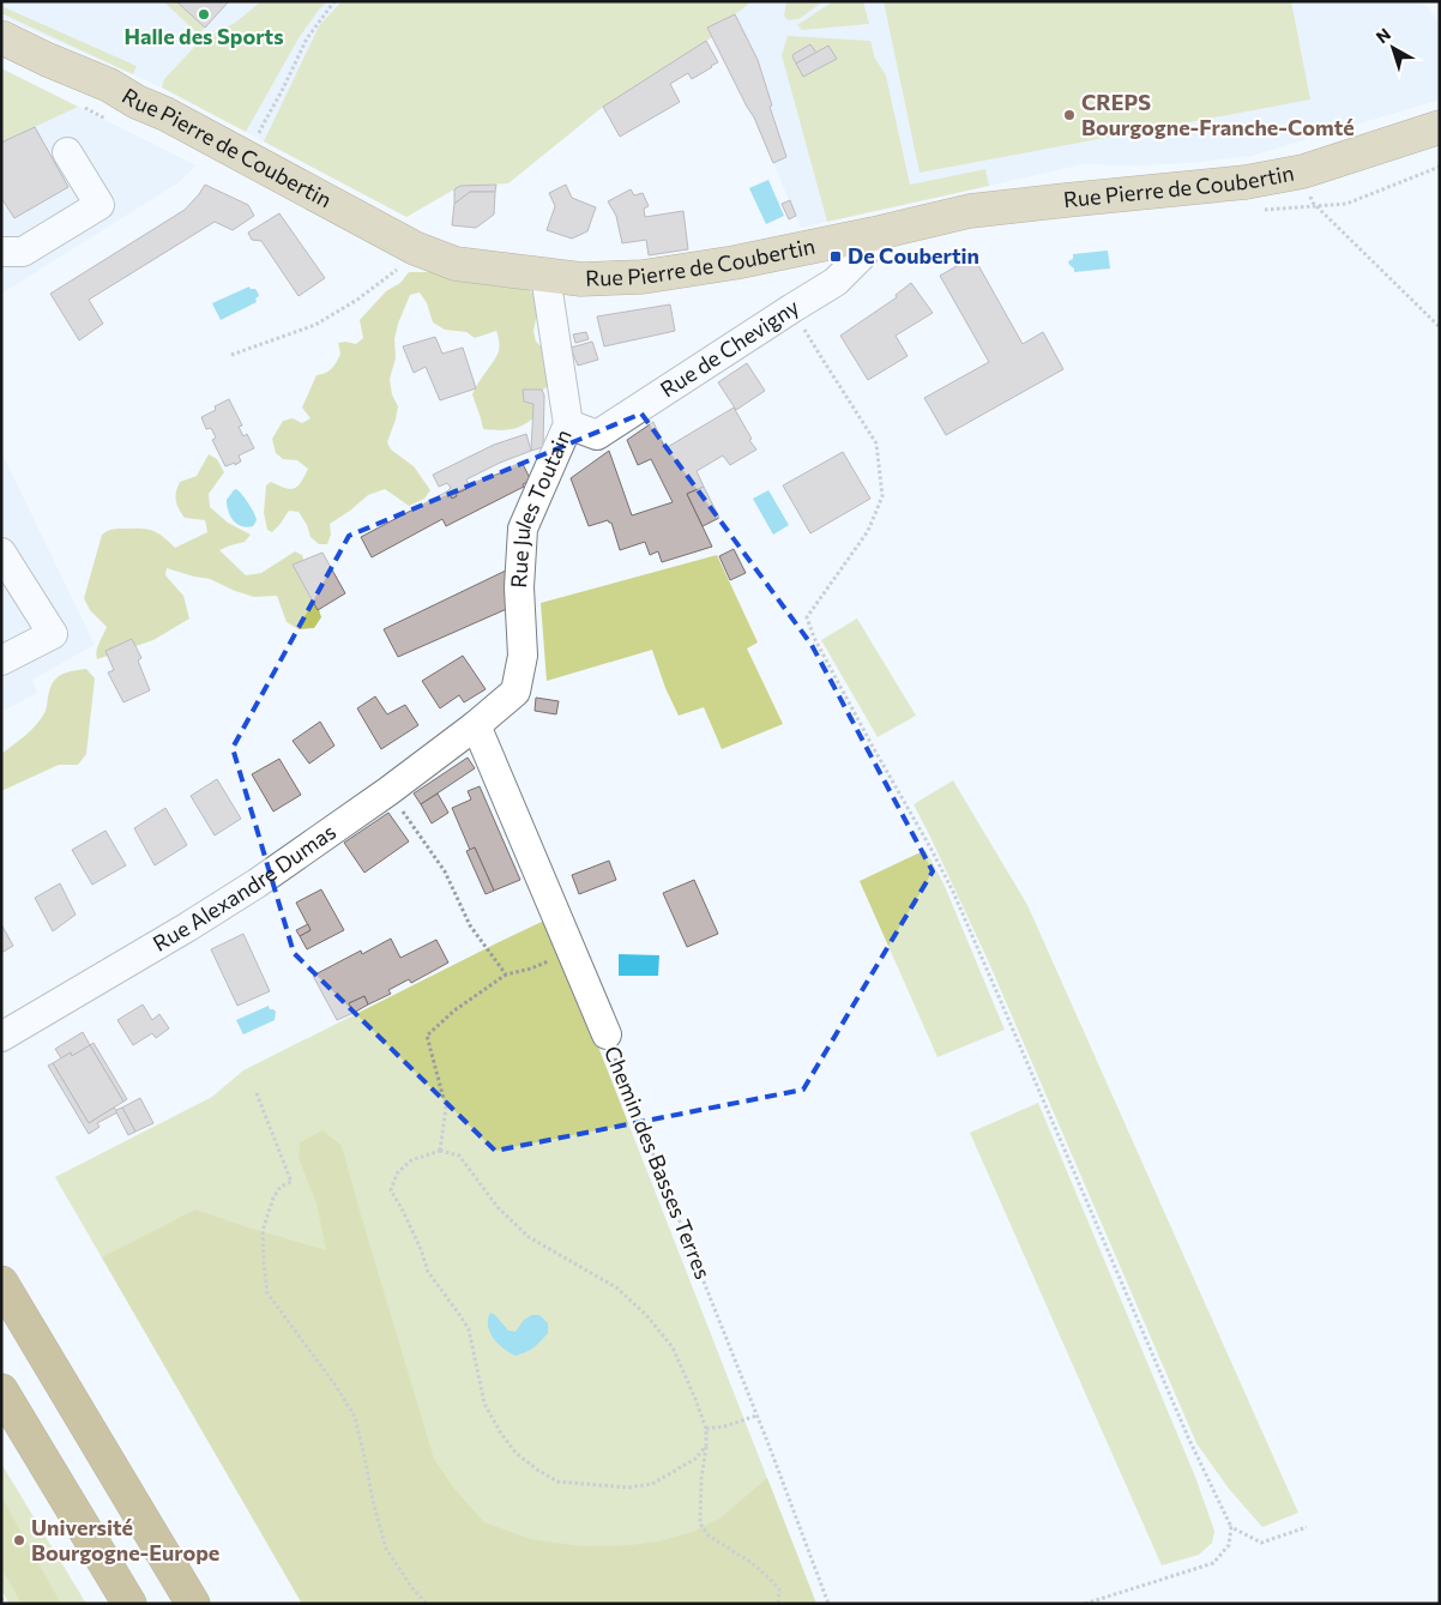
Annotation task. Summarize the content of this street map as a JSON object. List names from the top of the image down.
{
  "streets": {
    "main road": ["Rue Pierre de Coubertin"],
    "street": [
      "Rue de Chevigny",
      "Rue Jules Toutain",
      "Rue Alexandre Dumas",
      "Chemin des Basses Terres"
    ]
  },
  "crossings": [
    ["Rue Pierre de Coubertin", "Rue de Chevigny"],
    ["Rue Pierre de Coubertin", "Rue Jules Toutain"],
    ["Rue de Chevigny", "Rue Jules Toutain"],
    ["Rue Jules Toutain", "Rue Alexandre Dumas"],
    ["Rue Jules Toutain", "Chemin des Basses Terres"],
    ["Rue Alexandre Dumas", "Chemin des Basses Terres"]
  ],
  "places": {
    "other": ["Halle des Sports", "CREPS Bourgogne-Franche-Comté", "Université Bourgogne-Europe"],
    "transit": ["De Coubertin"]
  },
  "north": "top left"
}
